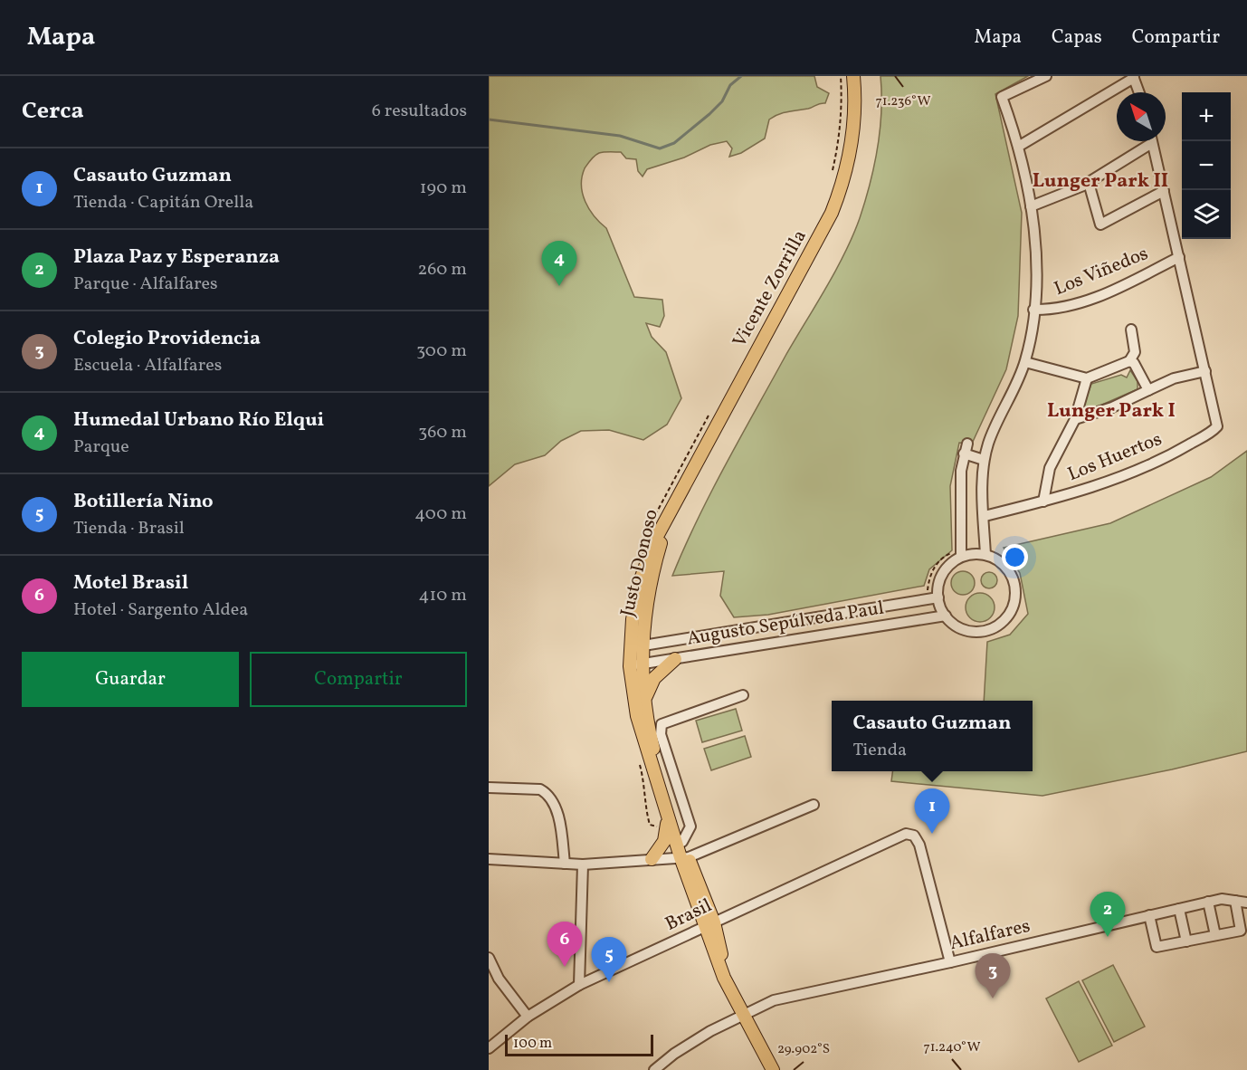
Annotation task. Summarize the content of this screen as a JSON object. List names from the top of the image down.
{
  "streets": {
    "main road": ["Vicente Zorrilla", "Justo Donoso"],
    "street": [
      "Los Viñedos",
      "Los Huertos",
      "Augusto Sepúlveda Paul",
      "Brasil",
      "Alfalfares"
    ]
  },
  "crossings": [
    ["Los Viñedos", "Los Huertos"],
    ["Vicente Zorrilla", "Justo Donoso"],
    ["Justo Donoso", "Augusto Sepúlveda Paul"],
    ["Justo Donoso", "Brasil"],
    ["Justo Donoso", "Alfalfares"],
    ["Brasil", "Alfalfares"]
  ],
  "districts": ["Lunger Park II", "Lunger Park I"],
  "scale_bar": "100 m",
  "north": "top left",
  "page": {
    "header": "Mapa",
    "nav": ["Mapa", "Capas", "Compartir"],
    "heading": ["Cerca", "6 resultados"],
    "map_buttons": ["+", "−"],
    "list": [
      {
        "mark": "1",
        "name": "Casauto Guzman",
        "note": "Tienda · Capitán Orella",
        "value": "190 m"
      },
      {
        "mark": "2",
        "name": "Plaza Paz y Esperanza",
        "note": "Parque · Alfalfares",
        "value": "260 m"
      },
      {
        "mark": "3",
        "name": "Colegio Providencia",
        "note": "Escuela · Alfalfares",
        "value": "300 m"
      },
      {
        "mark": "4",
        "name": "Humedal Urbano Río Elqui",
        "note": "Parque",
        "value": "360 m"
      },
      {
        "mark": "5",
        "name": "Botillería Nino",
        "note": "Tienda · Brasil",
        "value": "400 m"
      },
      {
        "mark": "6",
        "name": "Motel Brasil",
        "note": "Hotel · Sargento Aldea",
        "value": "410 m"
      }
    ],
    "pins": [
      "4",
      "1",
      "2",
      "6",
      "5",
      "3"
    ],
    "buttons": ["Guardar", "Compartir"],
    "popup": ["Casauto Guzman", "Tienda"],
    "scale": "100 m"
  },
  "coordinates": ["71.236°W", "71.240°W", "29.902°S"]
}
